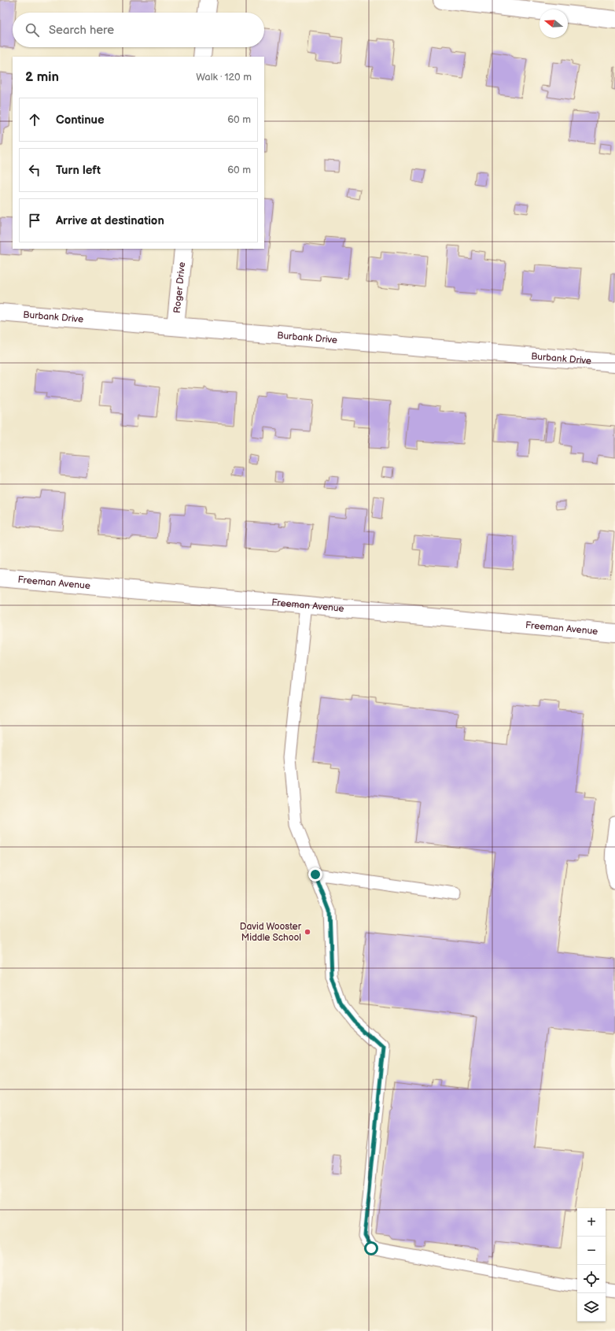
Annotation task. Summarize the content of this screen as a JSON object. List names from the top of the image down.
{
  "streets": {
    "street": ["Roger Drive", "Burbank Drive", "Freeman Avenue"]
  },
  "crossings": [
    ["Roger Drive", "Burbank Drive"]
  ],
  "places": ["David Wooster Middle School"],
  "north": "left",
  "page": {
    "search": "Search here",
    "heading": ["2 min", "Walk · 120 m"],
    "list": [
      ["Continue", "60 m"],
      ["Turn left", "60 m"],
      "Arrive at destination"
    ],
    "map_buttons": ["+", "−"]
  }
}
